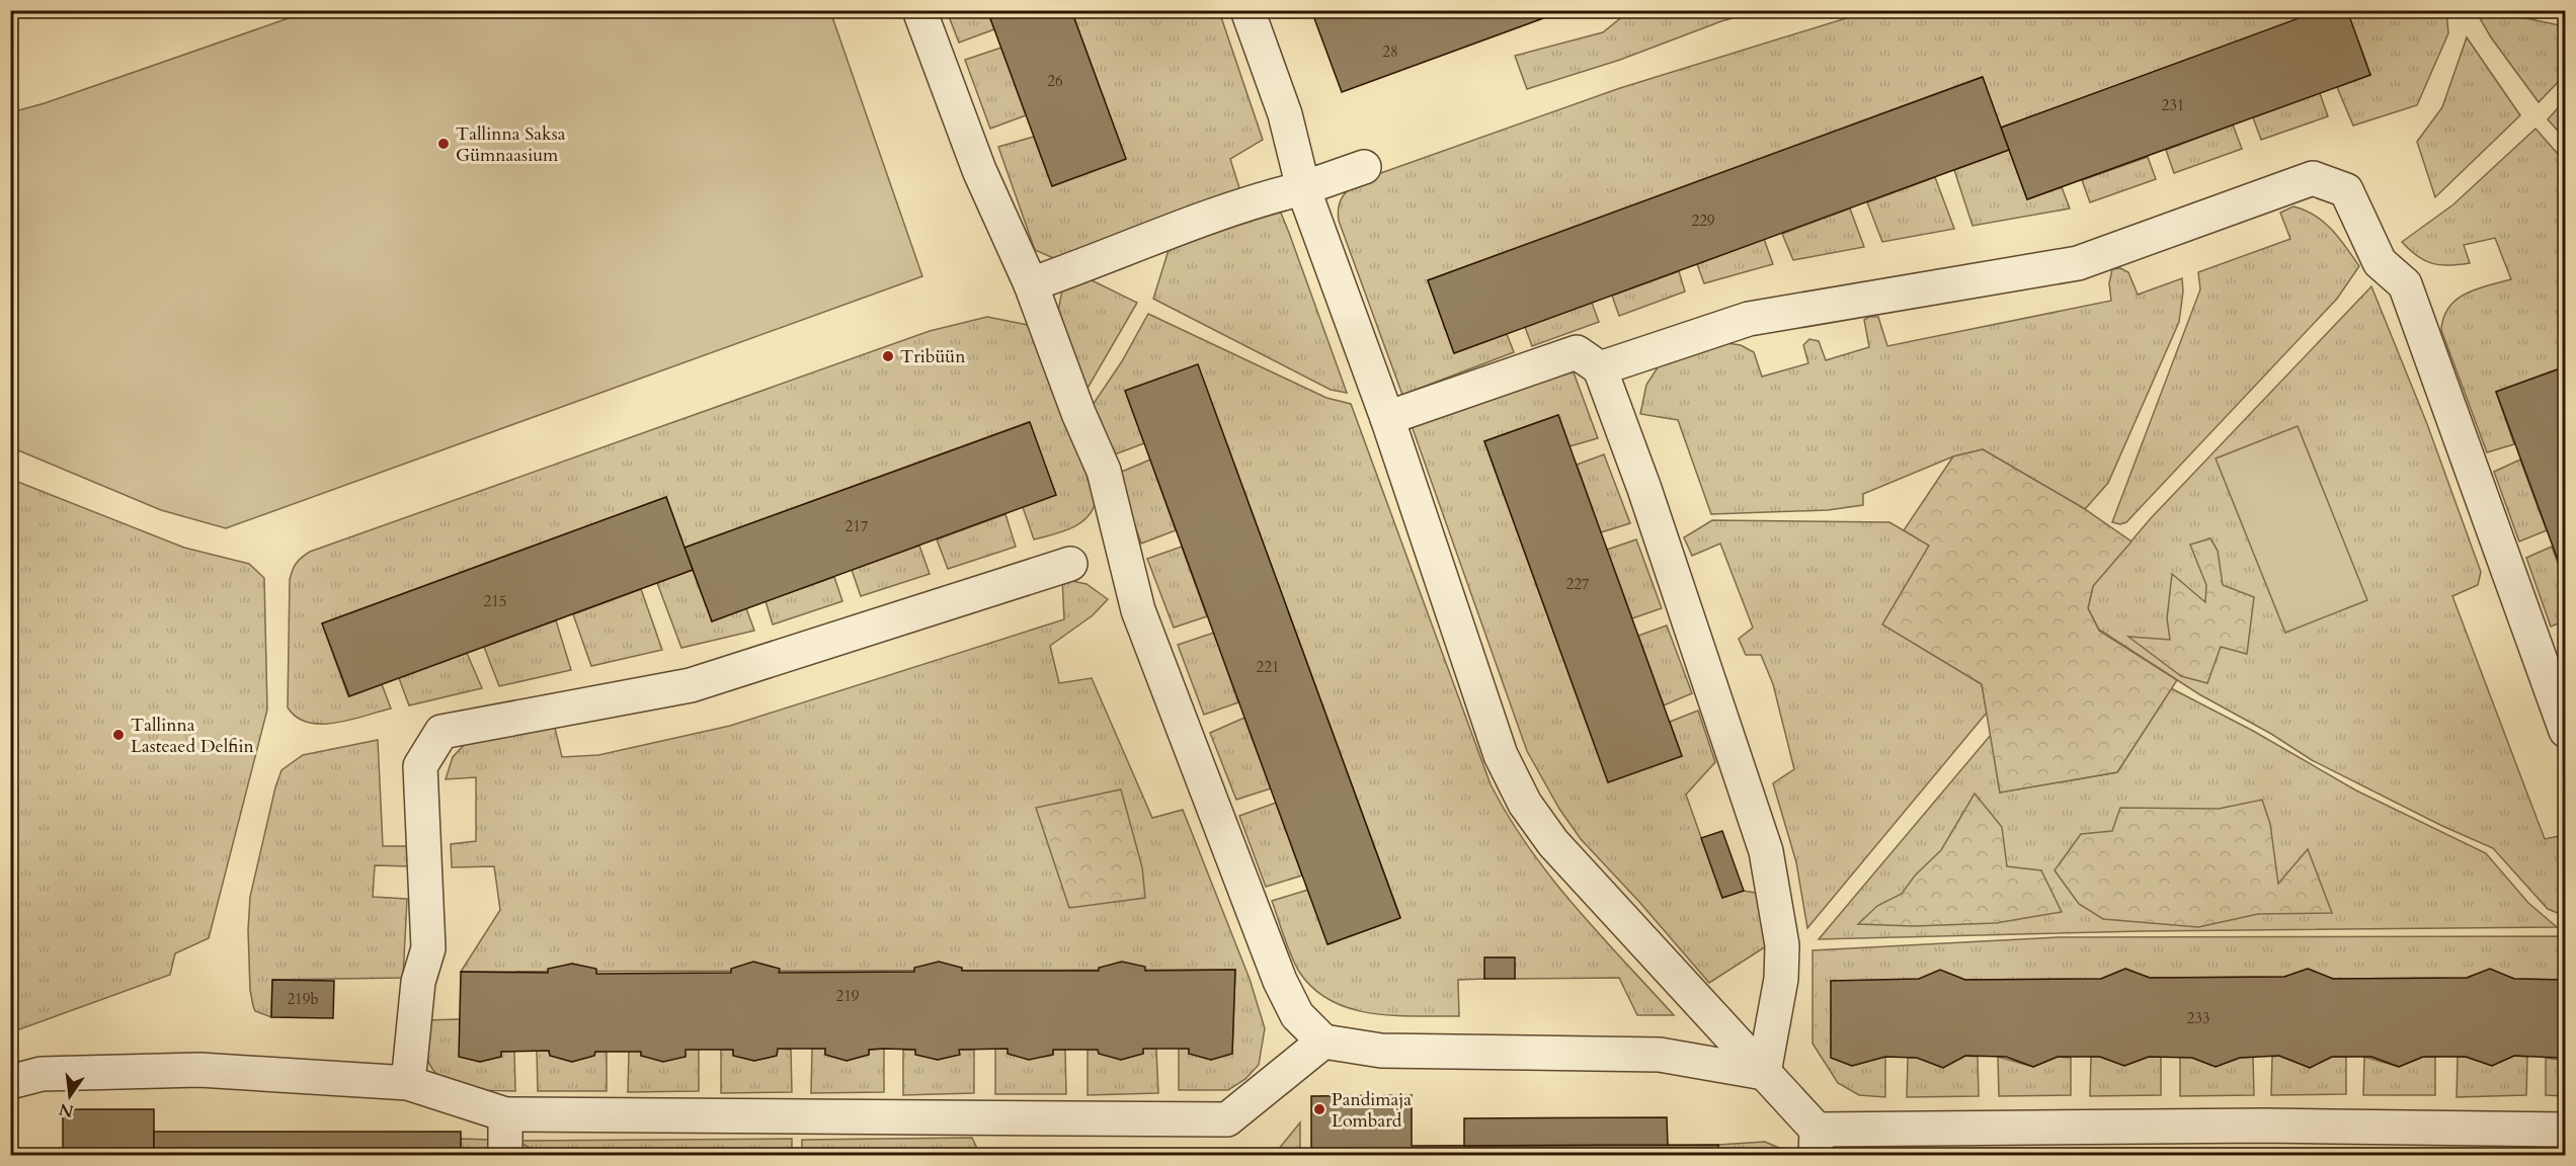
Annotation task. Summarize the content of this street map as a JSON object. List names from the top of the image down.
{
  "places": [
    "Tallinna Saksa Gümnaasium",
    "Tribüün",
    "Tallinna Lasteaed Delfiin",
    "Pandimaja Lombard"
  ],
  "house_numbers": [
    "28",
    "26",
    "231",
    "229",
    "217",
    "227",
    "215",
    "221",
    "219",
    "219b",
    "233"
  ],
  "north": "bottom"
}
